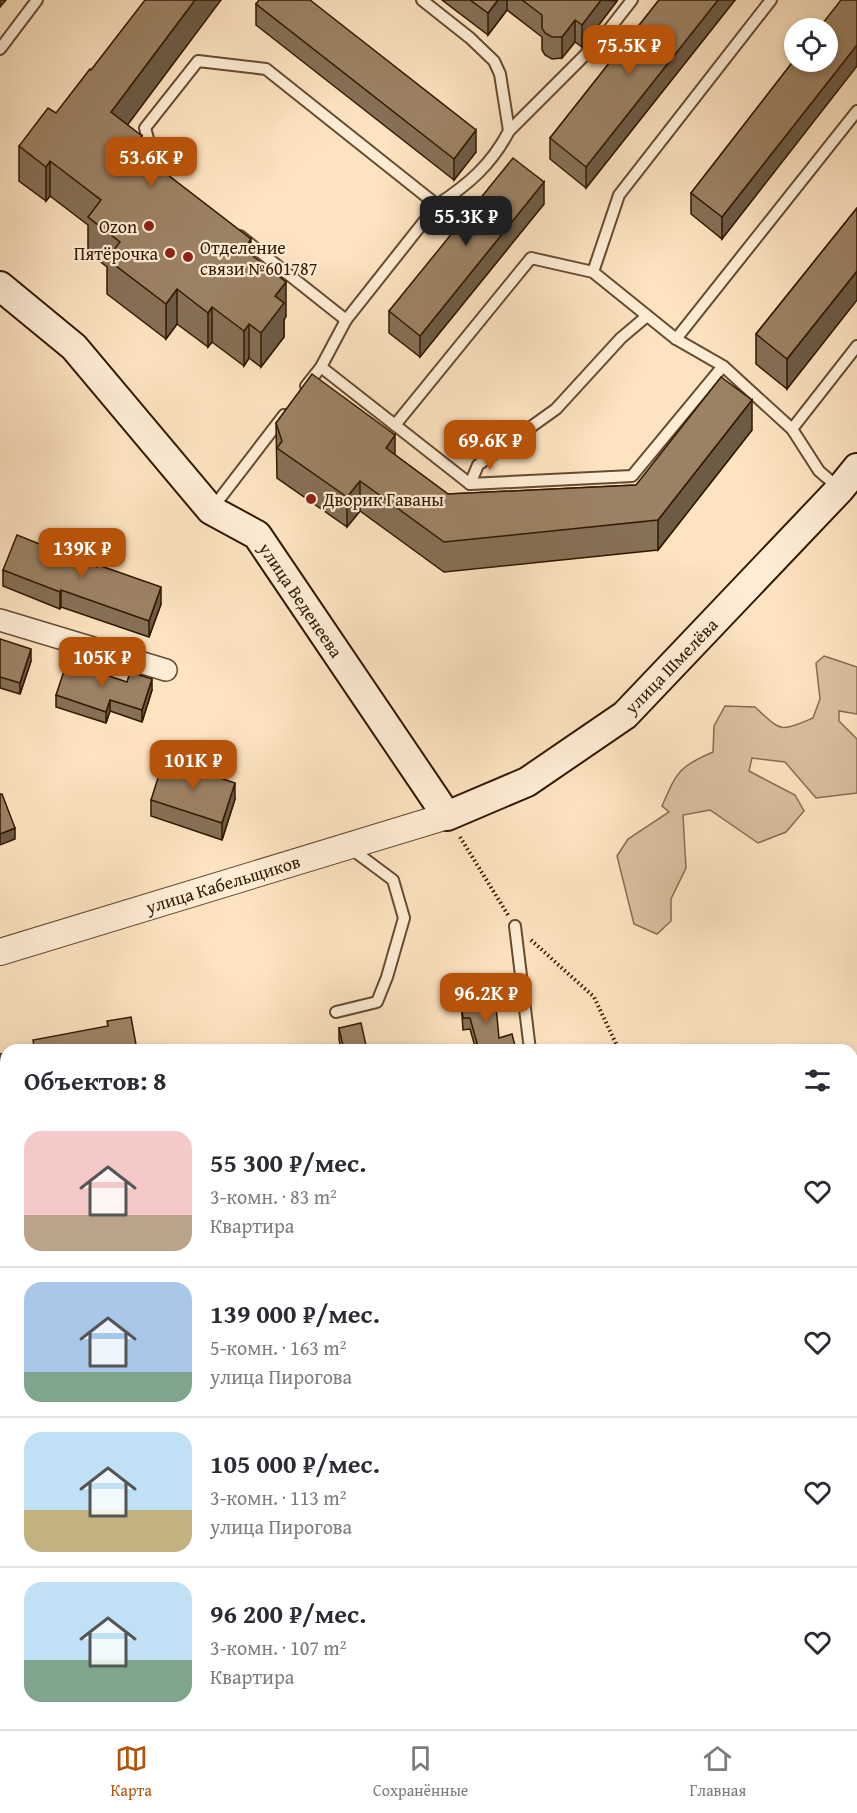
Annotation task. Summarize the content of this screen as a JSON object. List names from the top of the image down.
{
  "streets": {
    "main road": ["улица Веденеева", "улица Шмелёва"],
    "street": ["улица Кабельщиков"]
  },
  "crossings": [
    ["улица Веденеева", "улица Шмелёва"],
    ["улица Веденеева", "улица Кабельщиков"],
    ["улица Шмелёва", "улица Кабельщиков"]
  ],
  "places": [
    "Ozon",
    "Пятёрочка",
    "Отделение связи №601787",
    "Дворик Гаваны"
  ],
  "page": {
    "price": [
      "75.5K ₽",
      "53.6K ₽",
      "55.3K ₽",
      "69.6K ₽",
      "139K ₽",
      "105K ₽",
      "101K ₽",
      "96.2K ₽"
    ],
    "heading": "Объектов: 8",
    "list": [
      {
        "name": "55 300 ₽/мес.",
        "note": "3-комн. · 83 m² · Квартира"
      },
      {
        "name": "139 000 ₽/мес.",
        "note": "5-комн. · 163 m² · улица Пирогова"
      },
      {
        "name": "105 000 ₽/мес.",
        "note": "3-комн. · 113 m² · улица Пирогова"
      },
      {
        "name": "96 200 ₽/мес.",
        "note": "3-комн. · 107 m² · Квартира"
      }
    ],
    "tabs": ["Карта", "Сохранённые", "Главная"]
  }
}
